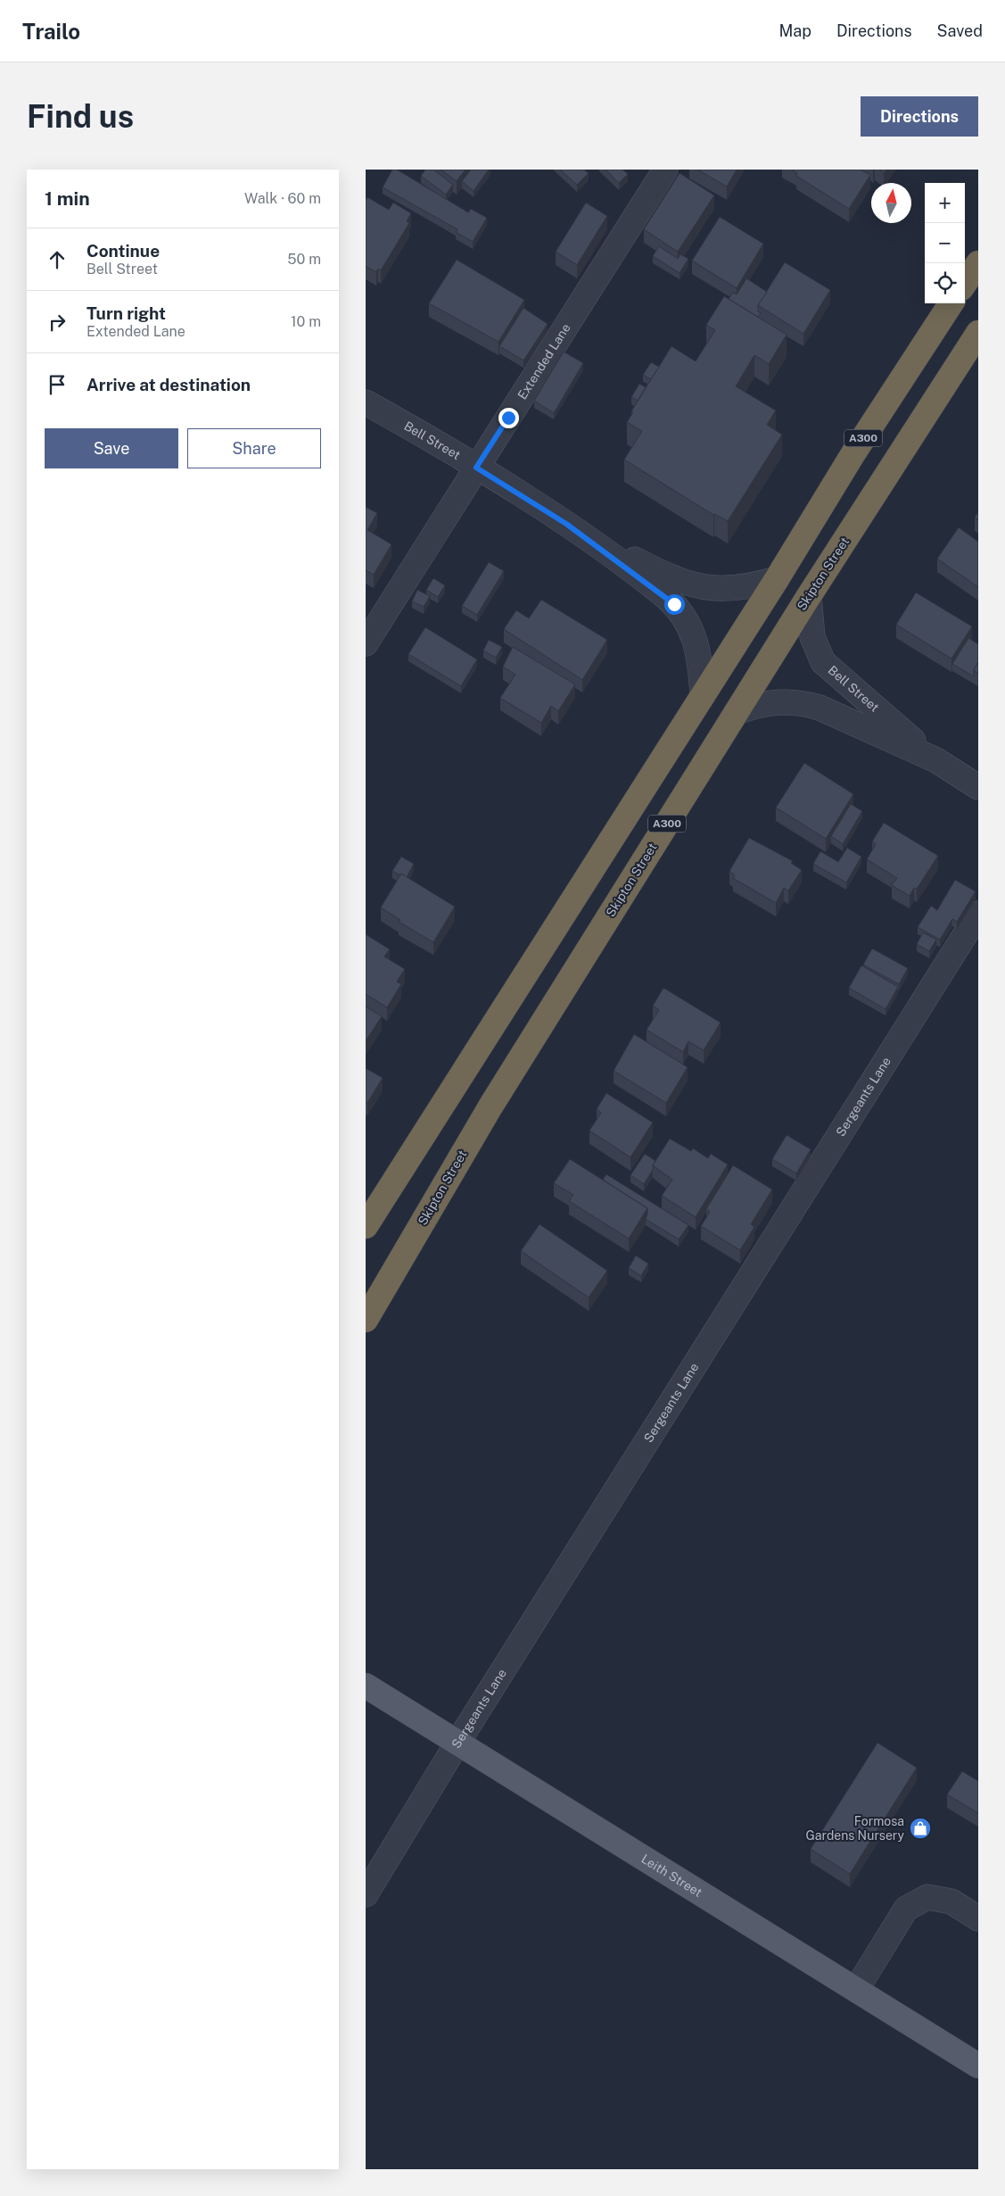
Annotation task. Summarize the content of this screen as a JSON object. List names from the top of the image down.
{
  "streets": {
    "highway": ["A300", "Skipton Street"],
    "main road": ["Leith Street"],
    "street": ["Extended Lane", "Bell Street", "Sergeants Lane"]
  },
  "crossings": [
    ["Extended Lane", "Bell Street"],
    ["A300", "Bell Street"],
    ["Bell Street", "Skipton Street"],
    ["Sergeants Lane", "Leith Street"]
  ],
  "places": {
    "shop": ["Formosa Gardens Nursery"]
  },
  "north": "top",
  "page": {
    "header": "Trailo",
    "nav": ["Map", "Directions", "Saved"],
    "buttons": [
      "Directions",
      ["Save", "Share"]
    ],
    "title": "Find us",
    "heading": ["1 min", "Walk · 60 m"],
    "map_buttons": ["+", "−"],
    "list": [
      ["Continue", "Bell Street", "50 m"],
      ["Turn right", "Extended Lane", "10 m"],
      "Arrive at destination"
    ]
  }
}
